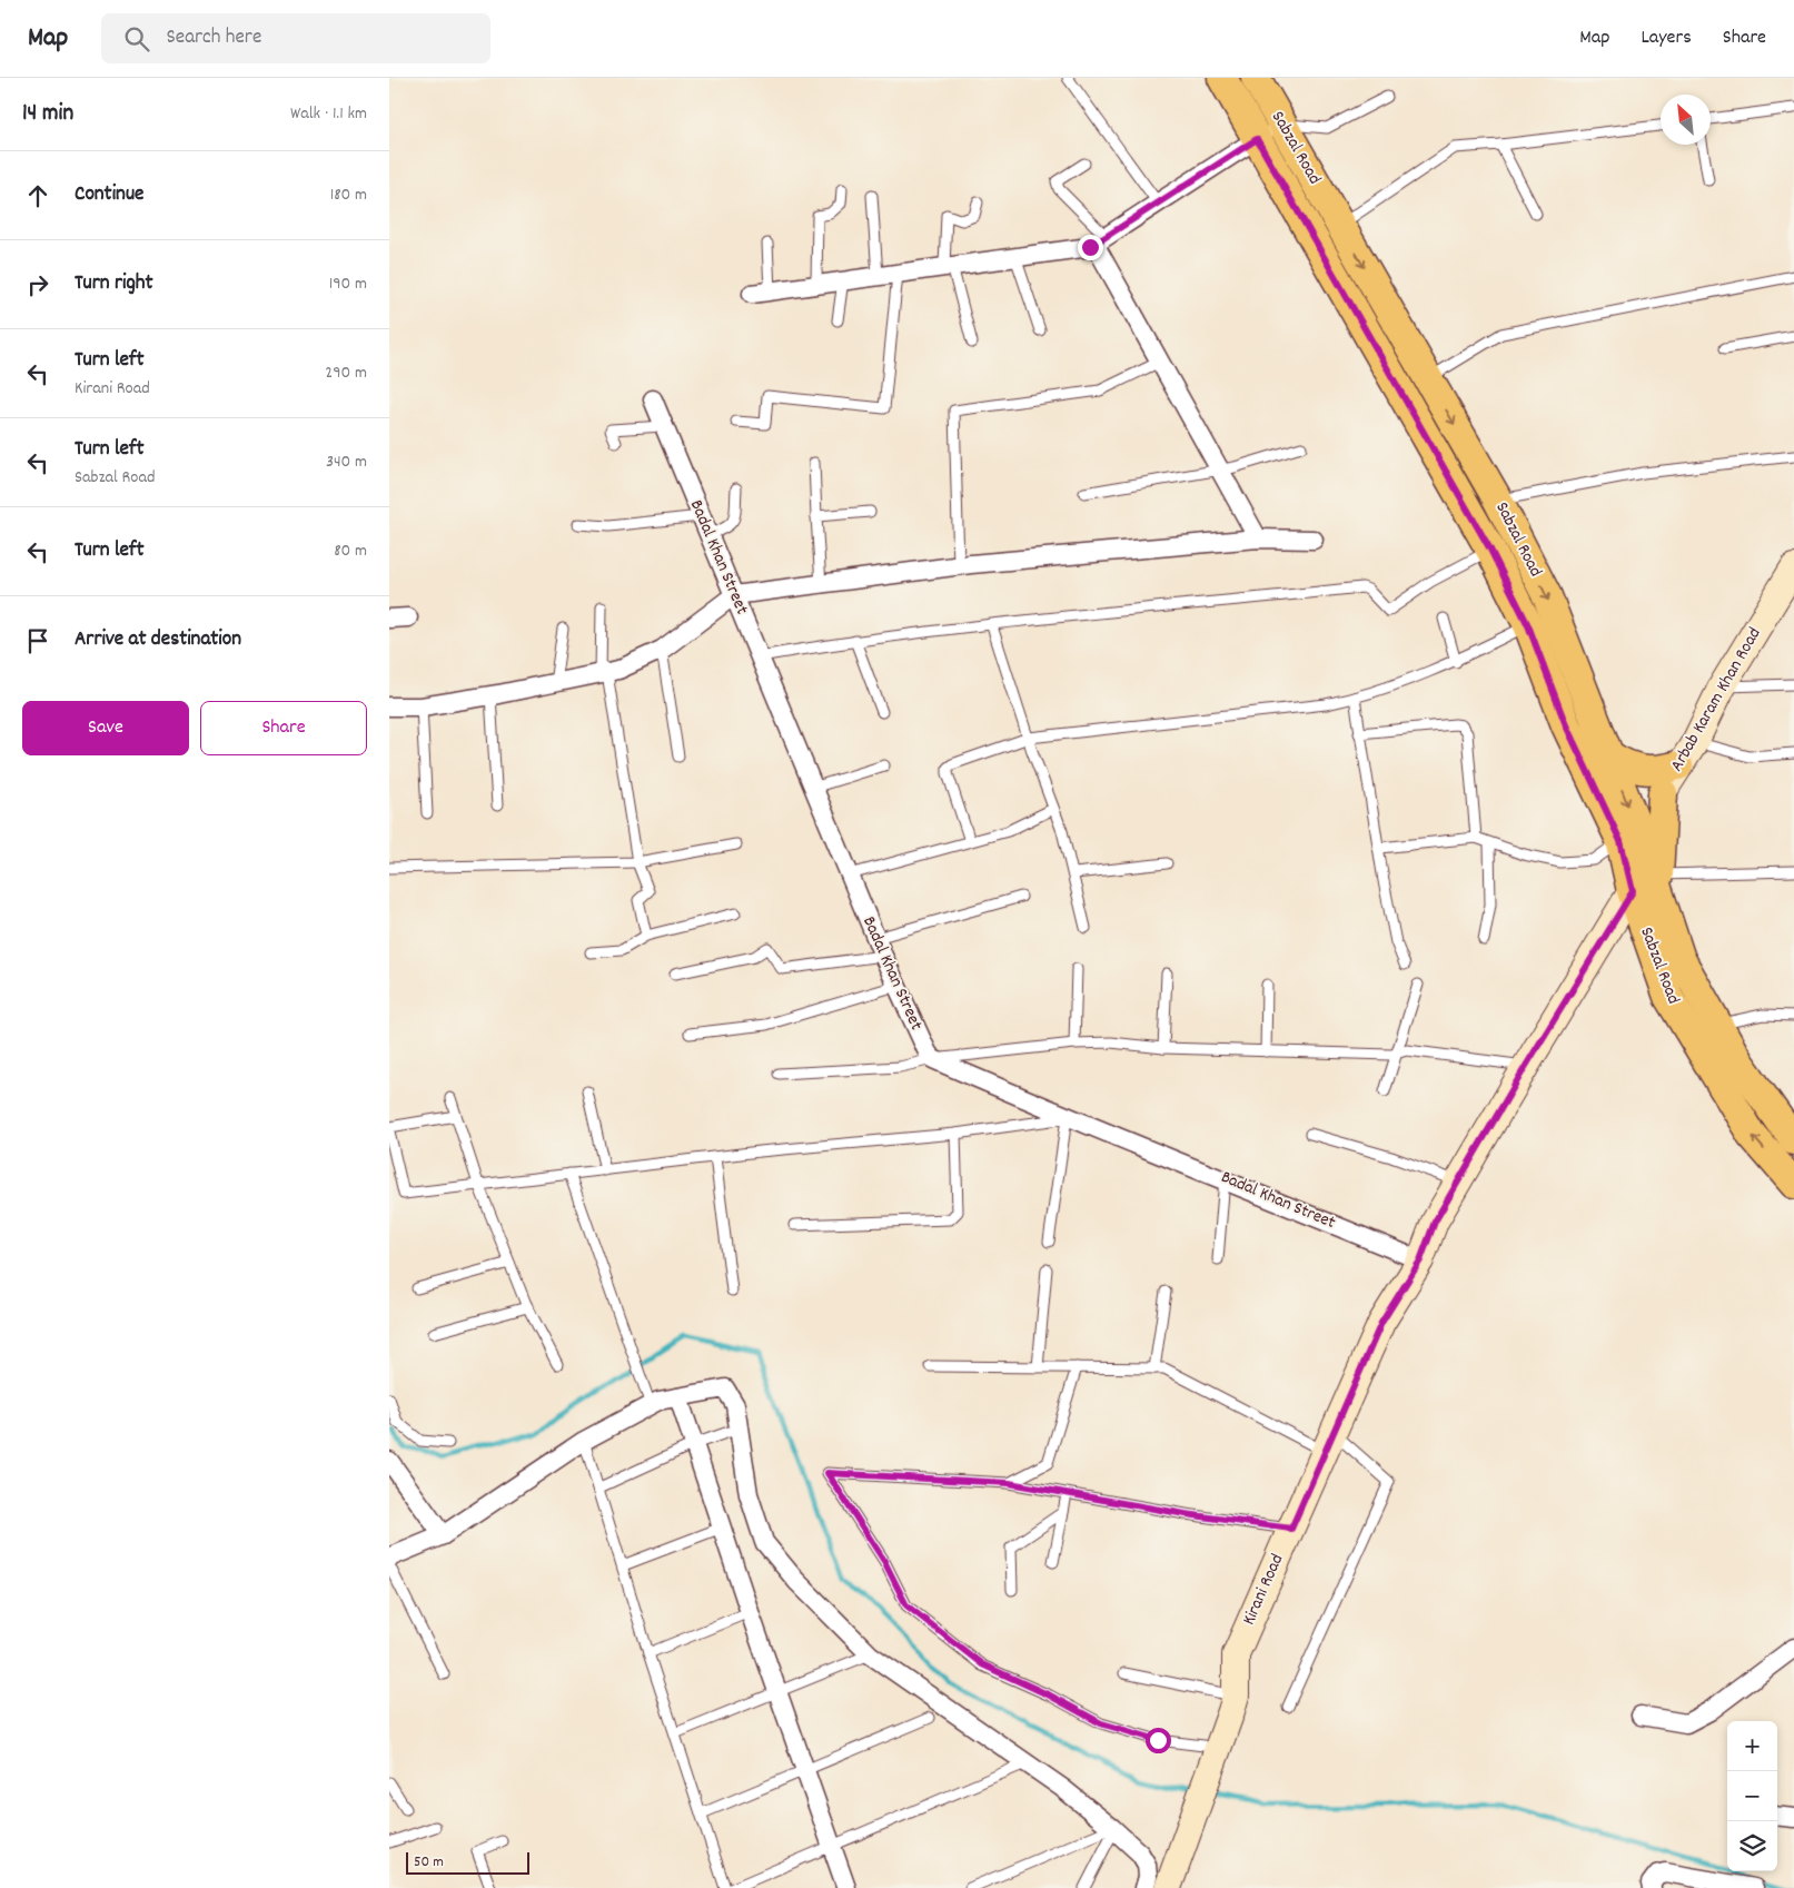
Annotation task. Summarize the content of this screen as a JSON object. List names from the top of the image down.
{
  "streets": {
    "main road": ["Sabzal Road", "Arbab Karam Khan Road", "Kirani Road"],
    "street": ["Badal Khan Street"]
  },
  "crossings": [
    ["Sabzal Road", "Arbab Karam Khan Road"],
    ["Sabzal Road", "Kirani Road"],
    ["Badal Khan Street", "Kirani Road"]
  ],
  "scale_bar": "50 m",
  "north": "top left",
  "page": {
    "header": "Map",
    "search": "Search here",
    "nav": ["Map", "Layers", "Share"],
    "heading": ["14 min", "Walk · 1.1 km"],
    "list": [
      ["Continue", "180 m"],
      ["Turn right", "190 m"],
      ["Turn left", "Kirani Road", "290 m"],
      ["Turn left", "Sabzal Road", "340 m"],
      ["Turn left", "80 m"],
      "Arrive at destination"
    ],
    "buttons": ["Save", "Share"],
    "map_buttons": ["+", "−"],
    "scale": "50 m"
  }
}
